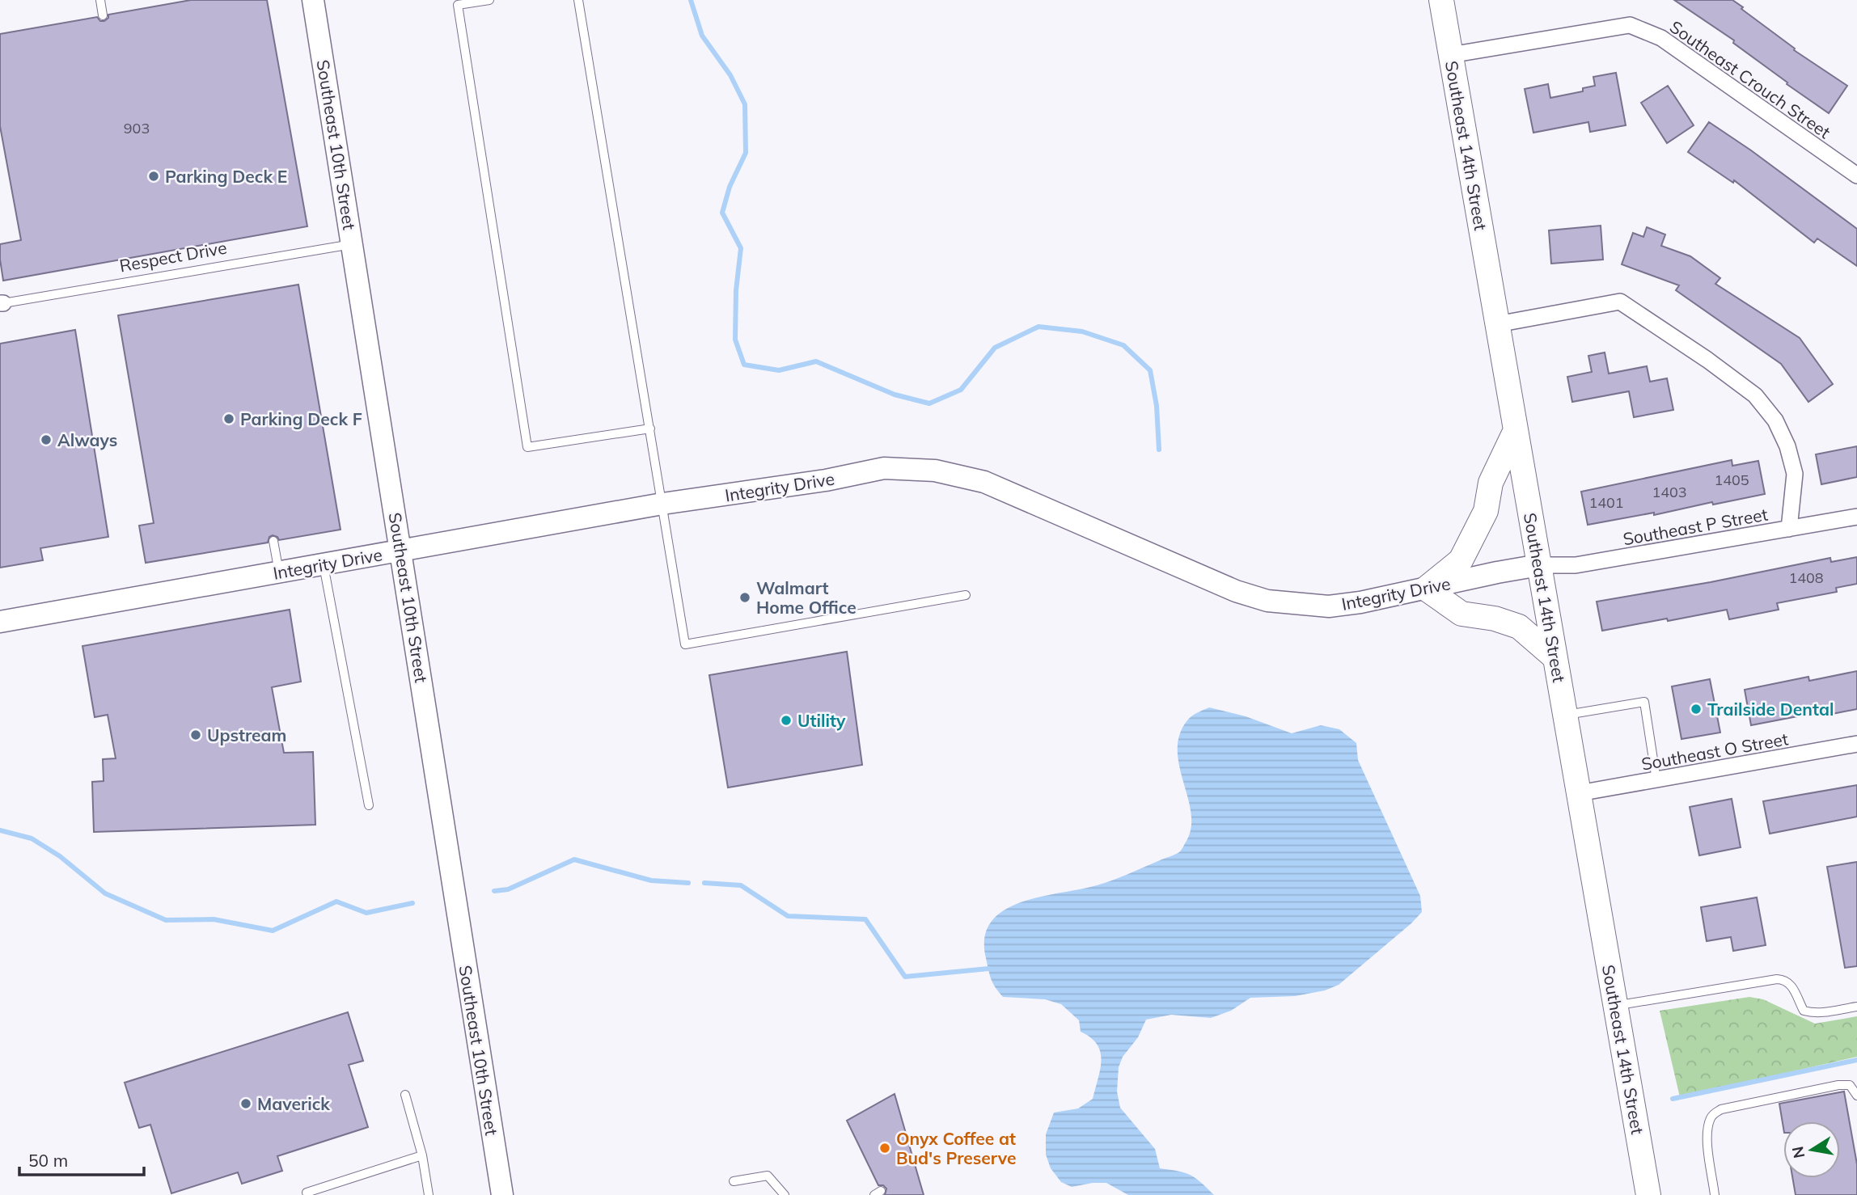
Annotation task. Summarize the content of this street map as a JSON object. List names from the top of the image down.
{
  "streets": {
    "main road": ["Southeast 14th Street"],
    "street": [
      "Southeast Crouch Street",
      "Southeast 10th Street",
      "Integrity Drive",
      "Southeast P Street",
      "Southeast O Street"
    ],
    "lane": ["Respect Drive"]
  },
  "crossings": [
    ["Southeast Crouch Street", "Southeast 14th Street"],
    ["Southeast 10th Street", "Respect Drive"],
    ["Southeast 10th Street", "Integrity Drive"],
    ["Southeast 14th Street", "Integrity Drive"],
    ["Southeast 14th Street", "Southeast P Street"],
    ["Southeast 14th Street", "Southeast O Street"],
    ["Integrity Drive", "Southeast P Street"]
  ],
  "places": [
    "Parking Deck E",
    "Parking Deck F",
    "Always",
    "Walmart Home Office",
    "Trailside Dental",
    "Utility",
    "Upstream",
    "Maverick",
    "Onyx Coffee at Bud's Preserve"
  ],
  "house_numbers": [
    "903",
    "1405",
    "1403",
    "1401",
    "1408"
  ],
  "scale_bar": "50 m",
  "north": "left"
}
